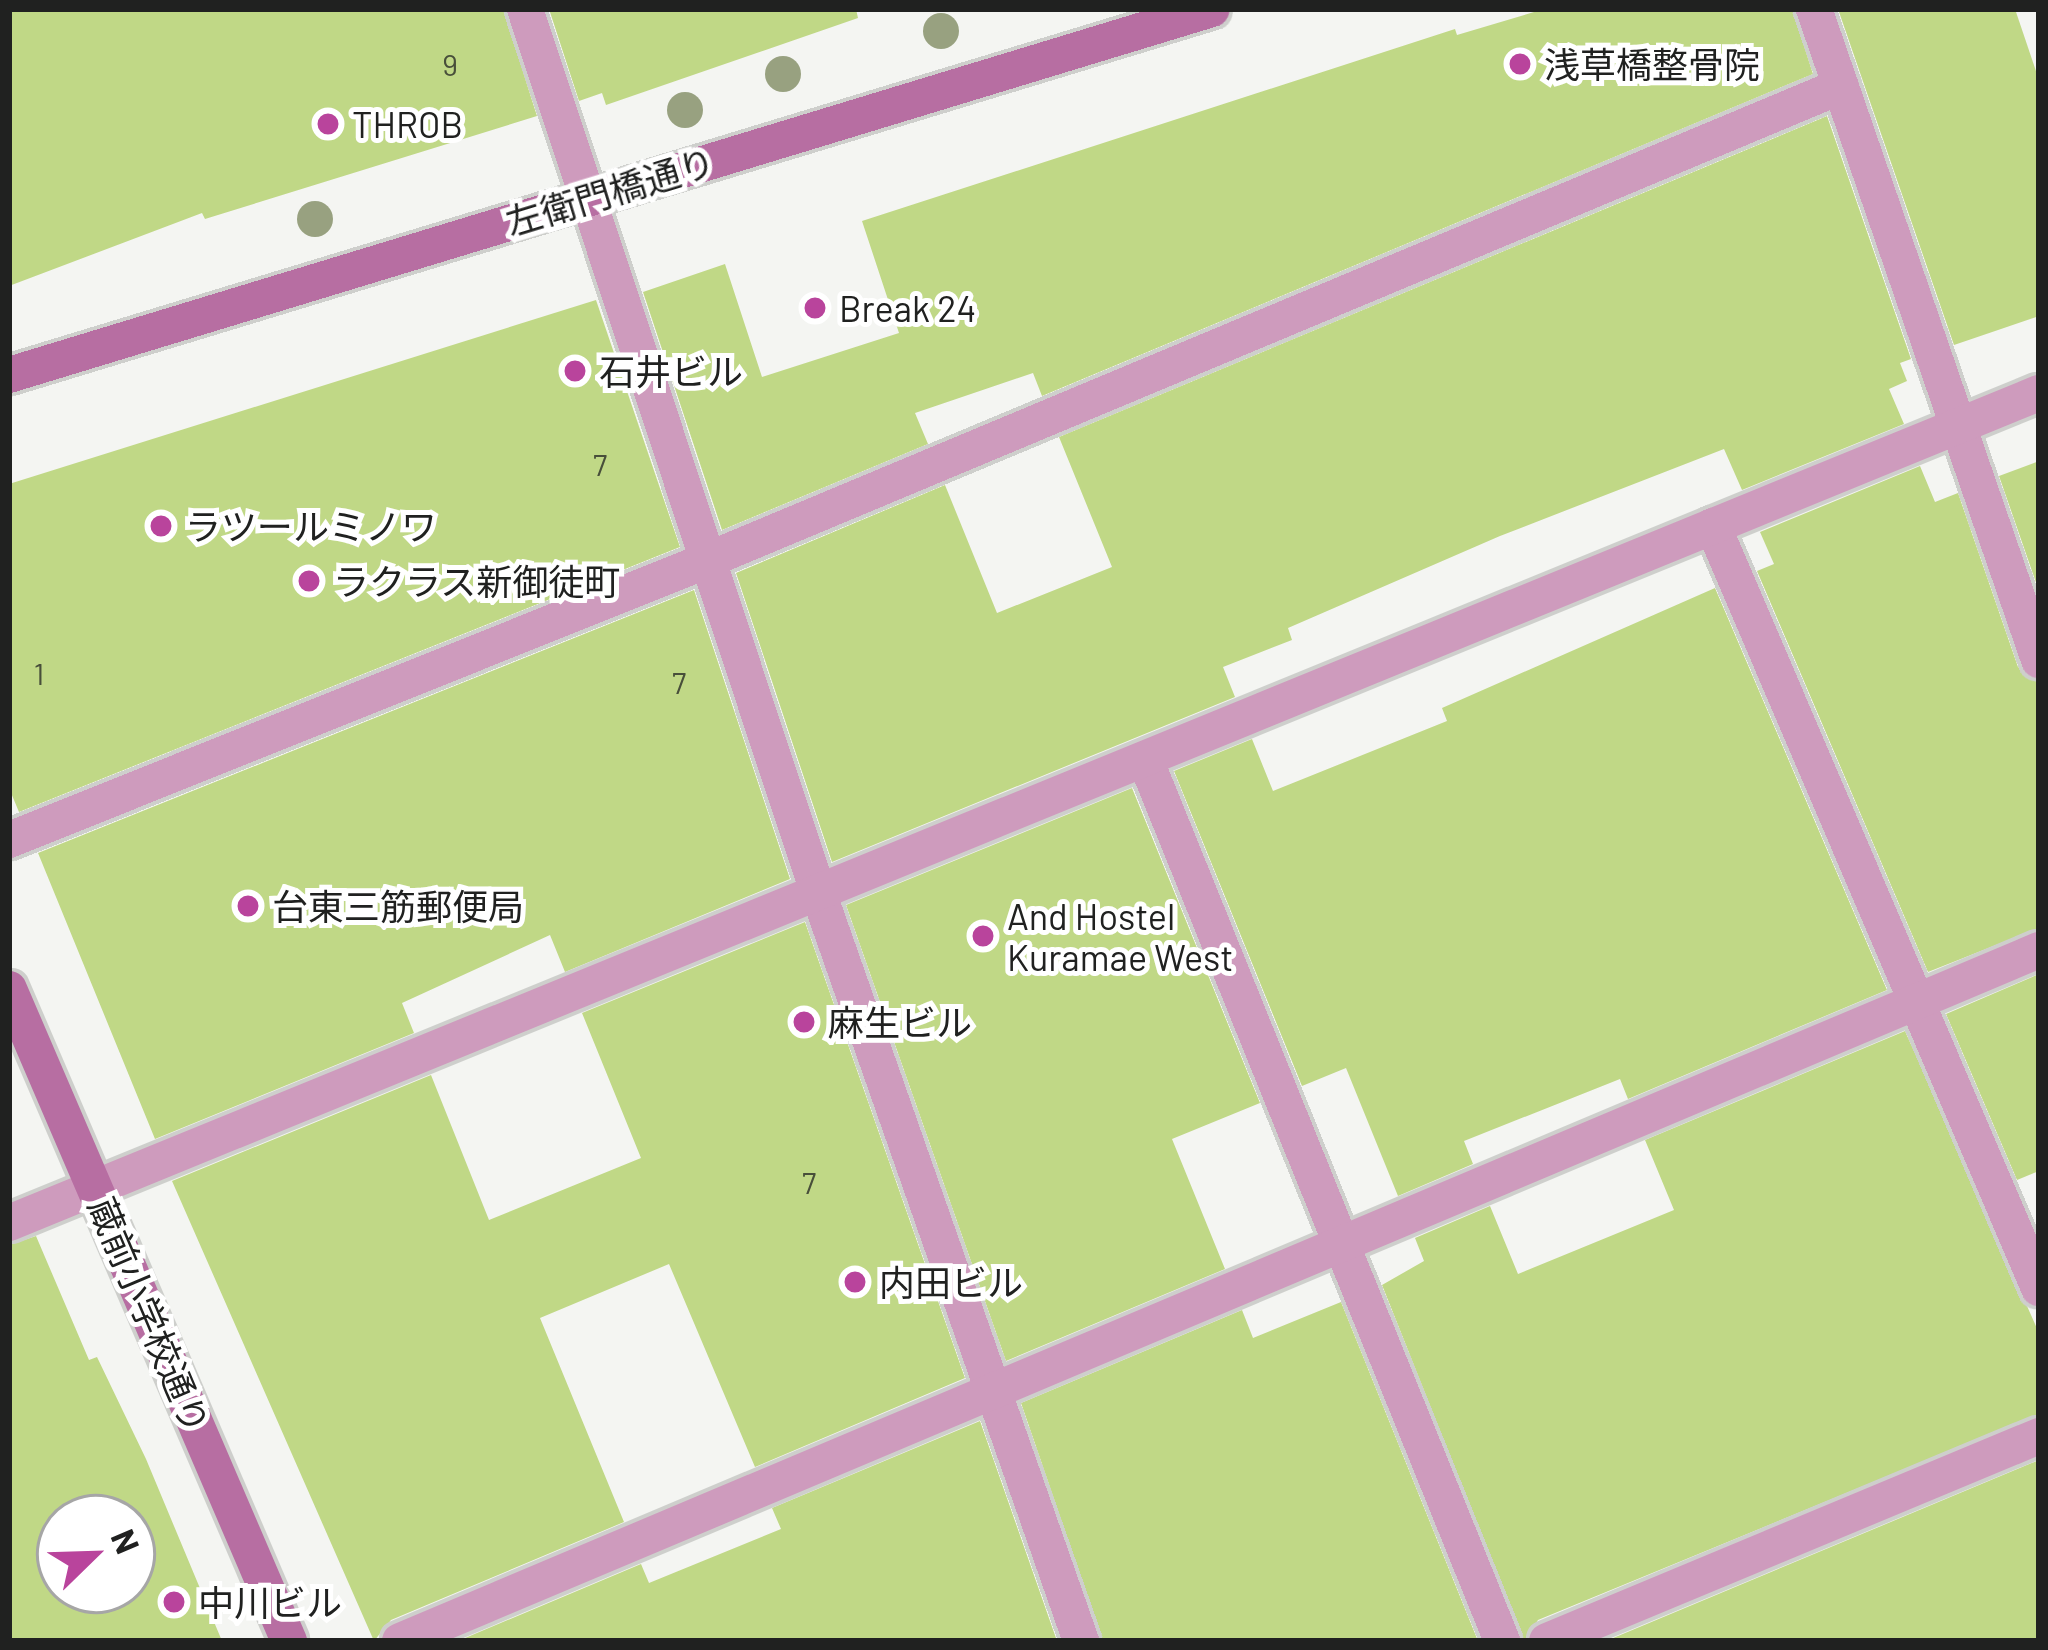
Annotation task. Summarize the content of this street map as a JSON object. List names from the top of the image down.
{
  "streets": {
    "street": ["左衛門橋通り", "蔵前小学校通り"]
  },
  "places": [
    "浅草橋整骨院",
    "THROB",
    "Break 24",
    "石井ビル",
    "ラツールミノワ",
    "ラクラス新御徒町",
    "台東三筋郵便局",
    "And Hostel Kuramae West",
    "麻生ビル",
    "内田ビル",
    "中川ビル"
  ],
  "house_numbers": [
    "9",
    "7",
    "1",
    "7",
    "7"
  ],
  "north": "top right"
}
